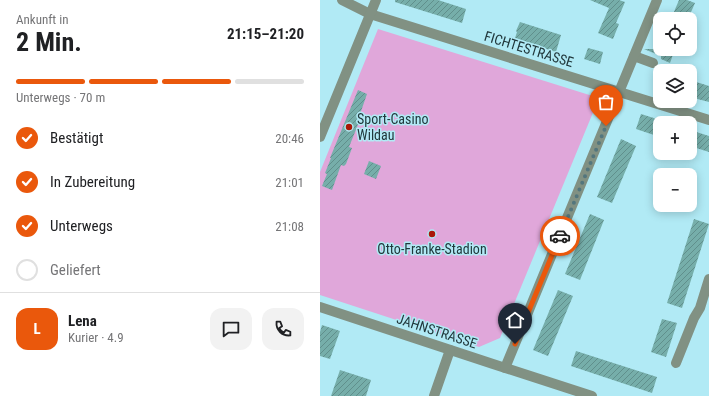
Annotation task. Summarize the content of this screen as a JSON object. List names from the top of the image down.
{
  "streets": {
    "street": ["FICHTESTRASSE", "JAHNSTRASSE"]
  },
  "places": ["Sport-Casino Wildau", "Otto-Franke-Stadion"],
  "page": {
    "heading": ["2 Min.", "Ankunft in", "21:15–21:20"],
    "panel": ["Lena", "Kurier · 4.9"],
    "map_buttons": ["+", "−"],
    "bar": "Unterwegs · 70 m",
    "list": [
      ["Bestätigt", "20:46"],
      ["In Zubereitung", "21:01"],
      ["Unterwegs", "21:08"],
      "Geliefert"
    ],
    "round": "L"
  }
}
